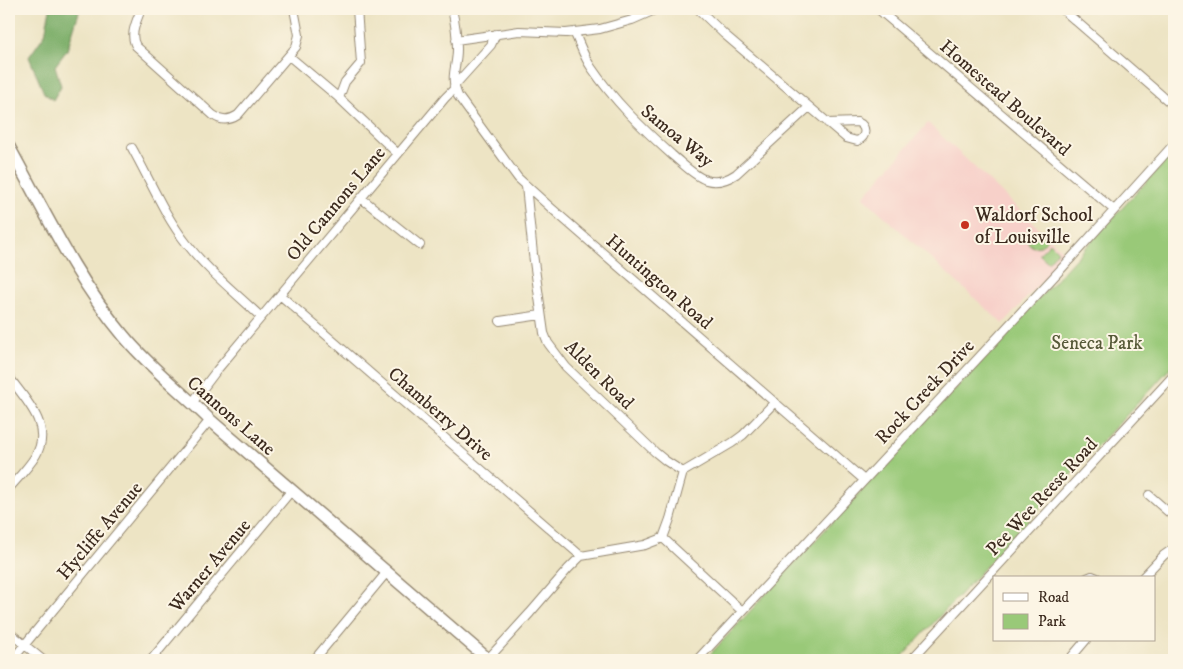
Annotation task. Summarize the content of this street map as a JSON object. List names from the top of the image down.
{
  "streets": {
    "main road": ["Cannons Lane"],
    "street": [
      "Homestead Boulevard",
      "Samoa Way",
      "Old Cannons Lane",
      "Huntington Road",
      "Alden Road",
      "Rock Creek Drive",
      "Chamberry Drive",
      "Pee Wee Reese Road",
      "Hycliffe Avenue",
      "Warner Avenue"
    ]
  },
  "crossings": [
    ["Homestead Boulevard", "Rock Creek Drive"],
    ["Old Cannons Lane", "Huntington Road"],
    ["Old Cannons Lane", "Chamberry Drive"],
    ["Old Cannons Lane", "Cannons Lane"],
    ["Huntington Road", "Alden Road"],
    ["Huntington Road", "Rock Creek Drive"],
    ["Cannons Lane", "Hycliffe Avenue"],
    ["Cannons Lane", "Warner Avenue"]
  ],
  "parks": ["Seneca Park"],
  "places": ["Waldorf School of Louisville"],
  "legend": ["Road", "Park"]
}
